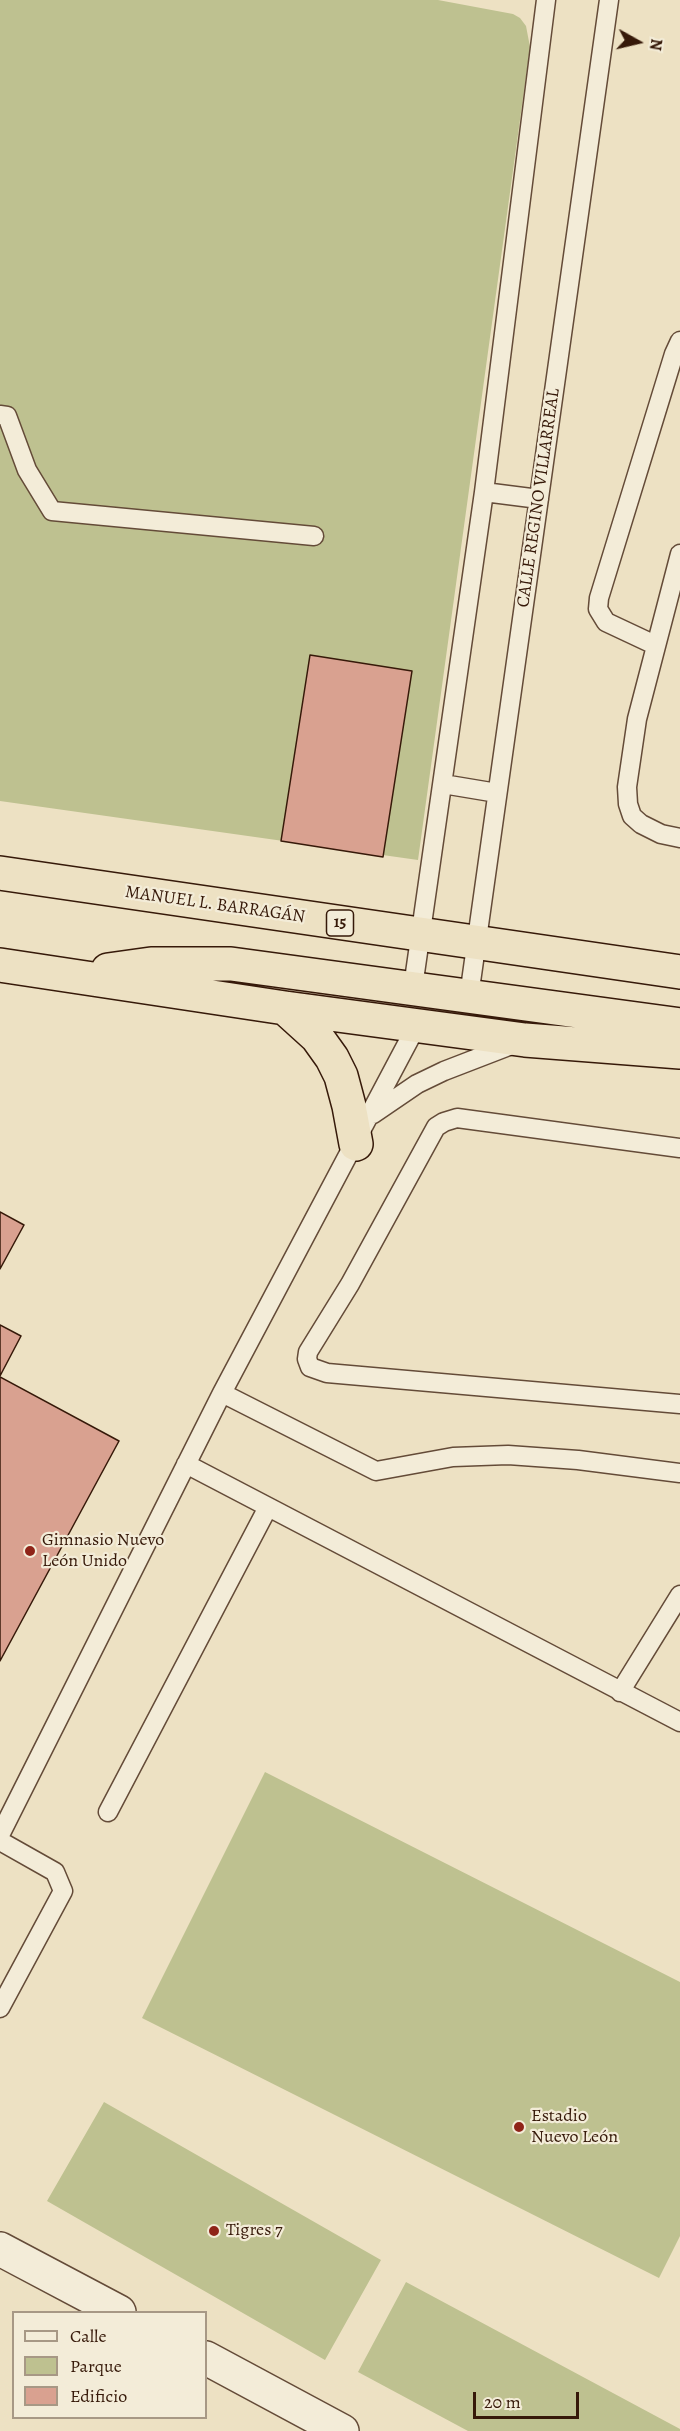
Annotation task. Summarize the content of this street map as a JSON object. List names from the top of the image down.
{
  "streets": {
    "highway": ["MANUEL L. BARRAGÁN", "15"],
    "lane": ["CALLE REGINO VILLARREAL"]
  },
  "crossings": [
    ["CALLE REGINO VILLARREAL", "MANUEL L. BARRAGÁN"]
  ],
  "places": ["Gimnasio Nuevo León Unido", "Estadio Nuevo León", "Tigres 7"],
  "legend": ["Calle", "Parque", "Edificio"],
  "scale_bar": "20 m",
  "north": "right"
}
